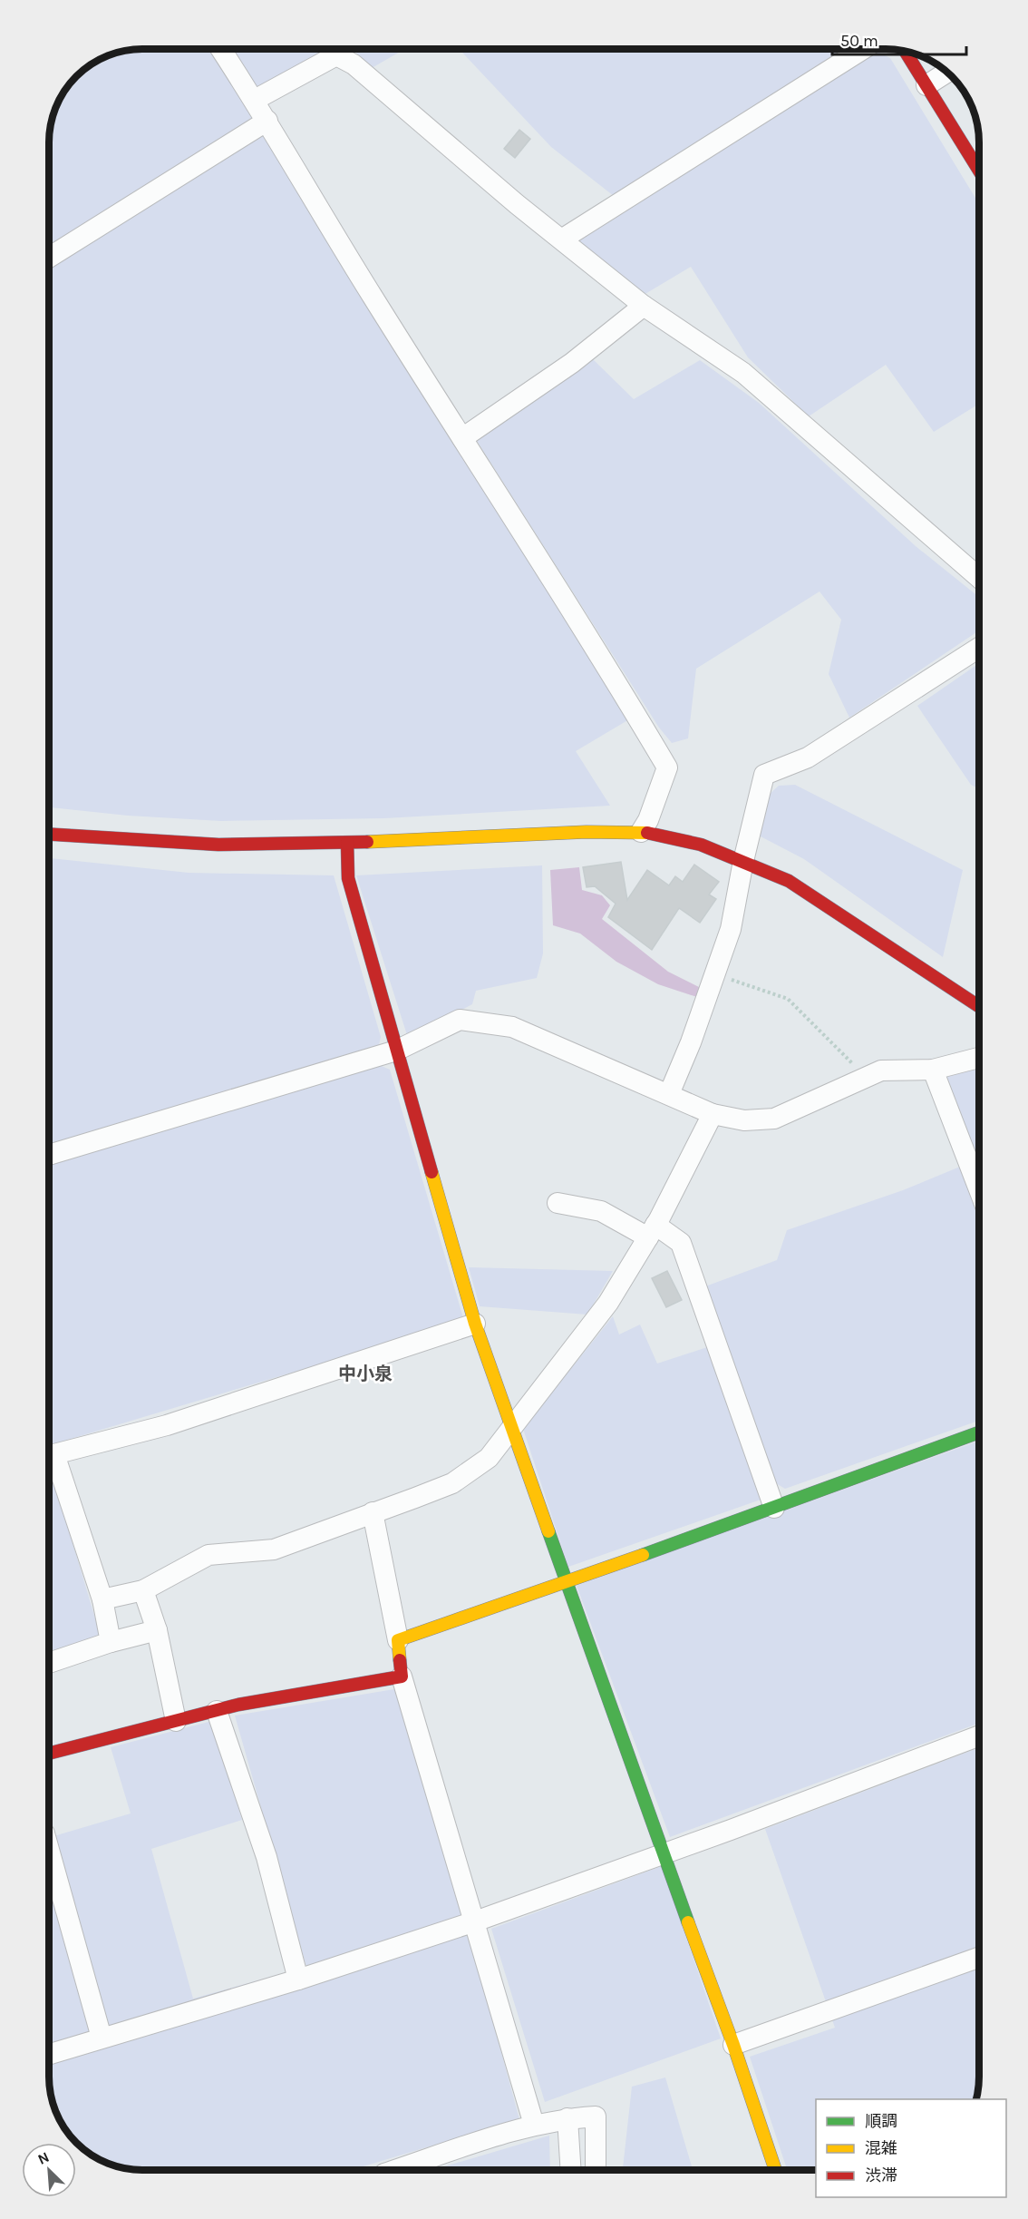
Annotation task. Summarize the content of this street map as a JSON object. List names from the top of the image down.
{
  "districts": ["中小泉"],
  "legend": ["順調", "混雑", "渋滞"],
  "scale_bar": "50 m",
  "north": "top left"
}
